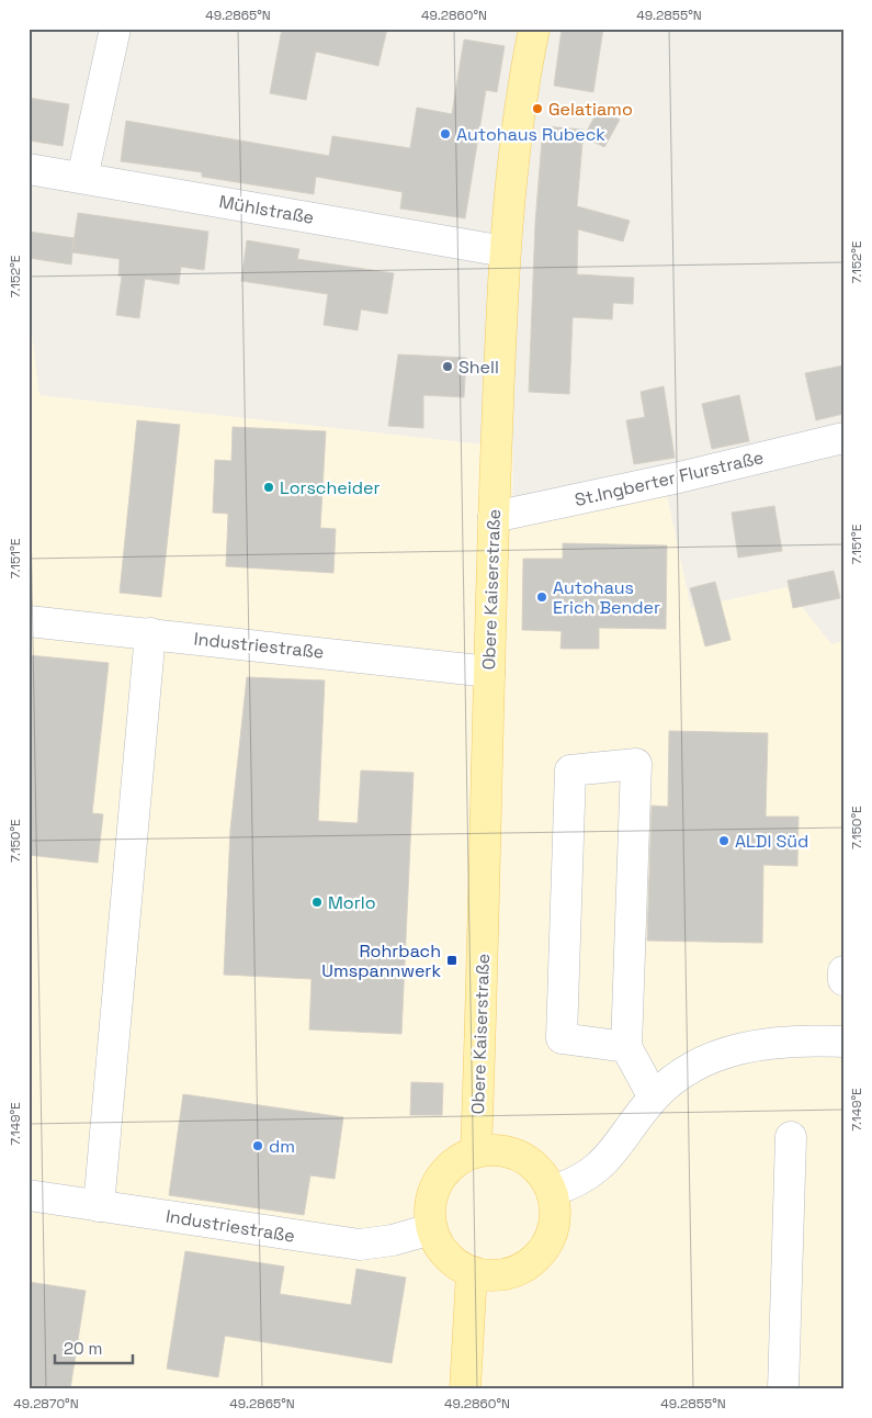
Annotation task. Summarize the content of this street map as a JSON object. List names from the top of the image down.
{
  "streets": {
    "main road": ["Obere Kaiserstraße"],
    "street": ["Mühlstraße", "St.Ingberter Flurstraße", "Industriestraße"]
  },
  "crossings": [
    ["Mühlstraße", "Obere Kaiserstraße"],
    ["St.Ingberter Flurstraße", "Obere Kaiserstraße"],
    ["Obere Kaiserstraße", "Industriestraße"]
  ],
  "places": {
    "other": [
      "Gelatiamo",
      "Autohaus Rubeck",
      "Shell",
      "Lorscheider",
      "Autohaus Erich Bender",
      "ALDI Süd",
      "Morlo",
      "dm"
    ],
    "transit": ["Rohrbach Umspannwerk"]
  },
  "scale_bar": "20 m",
  "coordinates": [
    "49.2865°N",
    "49.2860°N",
    "49.2855°N",
    "7.152°E",
    "7.151°E",
    "7.150°E",
    "7.149°E",
    "49.2870°N"
  ]
}
